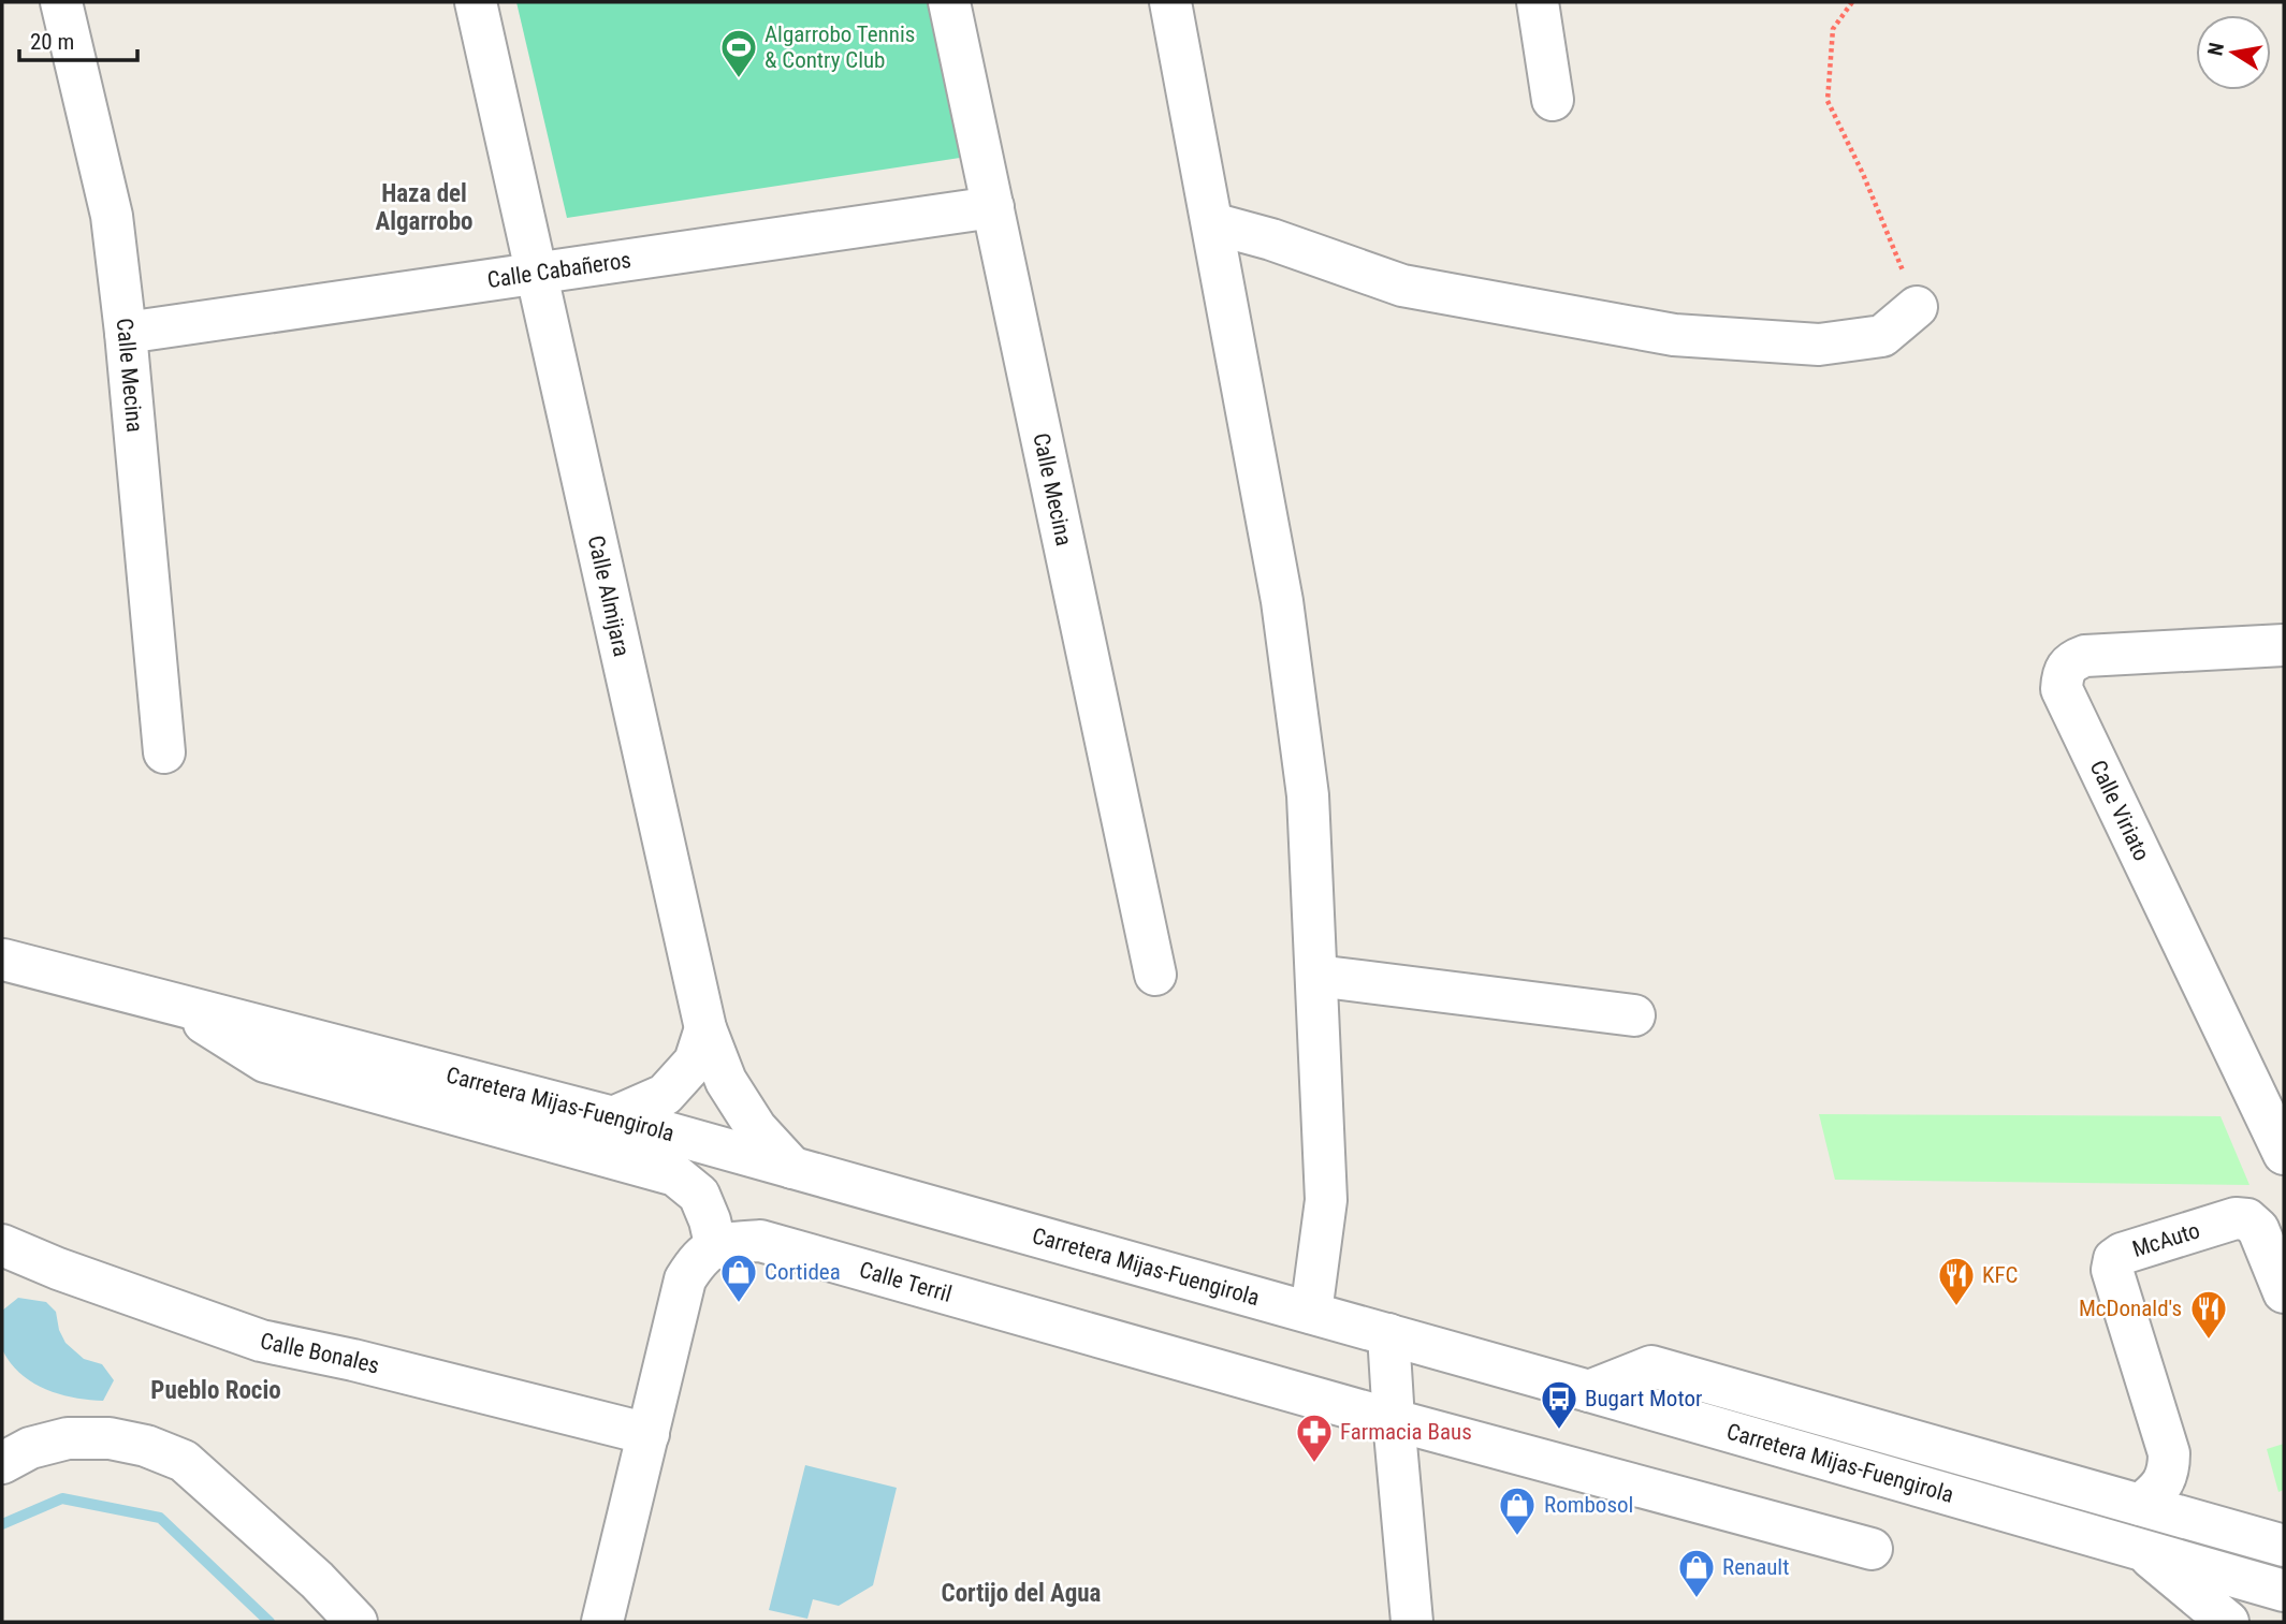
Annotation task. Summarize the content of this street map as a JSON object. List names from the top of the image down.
{
  "streets": {
    "street": [
      "Calle Cabañeros",
      "Calle Mecina",
      "Calle Almijara",
      "Calle Viriato",
      "Carretera Mijas-Fuengirola",
      "McAuto",
      "Calle Terril",
      "Calle Bonales"
    ]
  },
  "crossings": [
    ["Calle Cabañeros", "Calle Mecina"],
    ["Calle Cabañeros", "Calle Almijara"],
    ["Calle Almijara", "Carretera Mijas-Fuengirola"]
  ],
  "districts": ["Haza del Algarrobo", "Pueblo Rocio", "Cortijo del Agua"],
  "places": {
    "sports": ["Algarrobo Tennis & Contry Club"],
    "shop": ["Cortidea", "Rombosol", "Renault"],
    "restaurant": ["KFC", "McDonald's"],
    "bus stop": ["Bugart Motor"],
    "pharmacy": ["Farmacia Baus"]
  },
  "scale_bar": "20 m",
  "north": "left"
}
